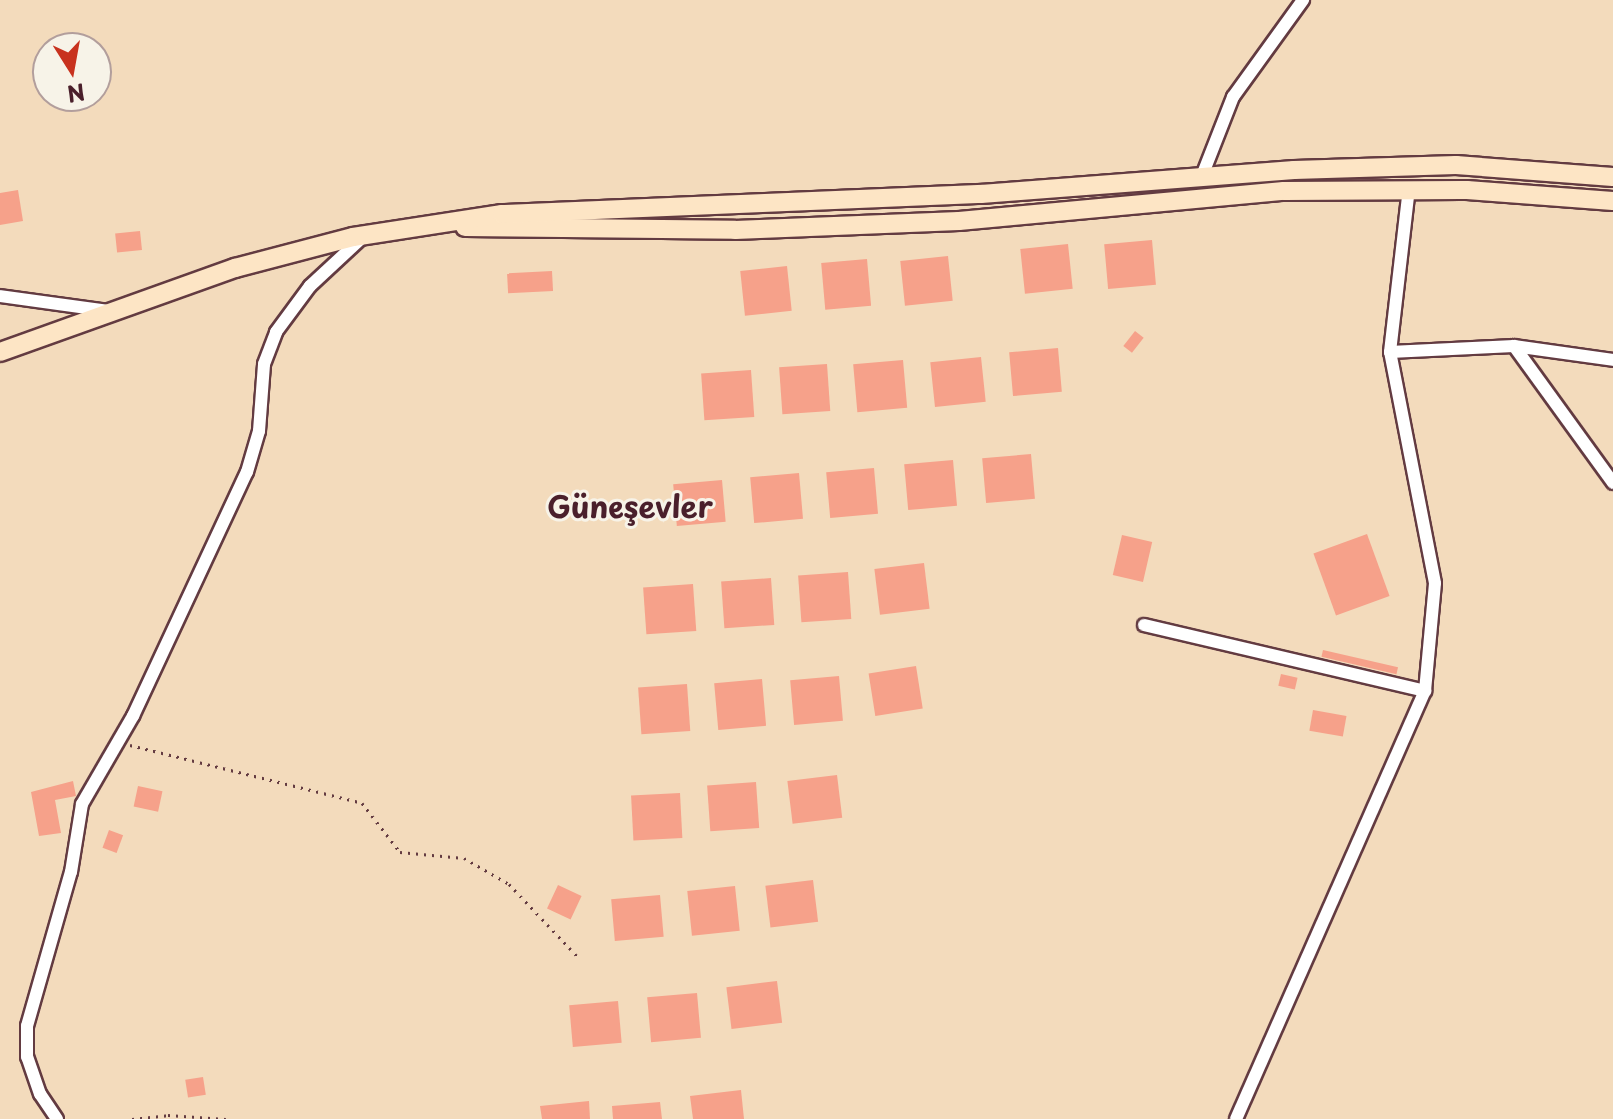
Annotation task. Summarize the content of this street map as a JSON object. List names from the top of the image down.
{
  "districts": ["Güneşevler"],
  "north": "bottom"
}
